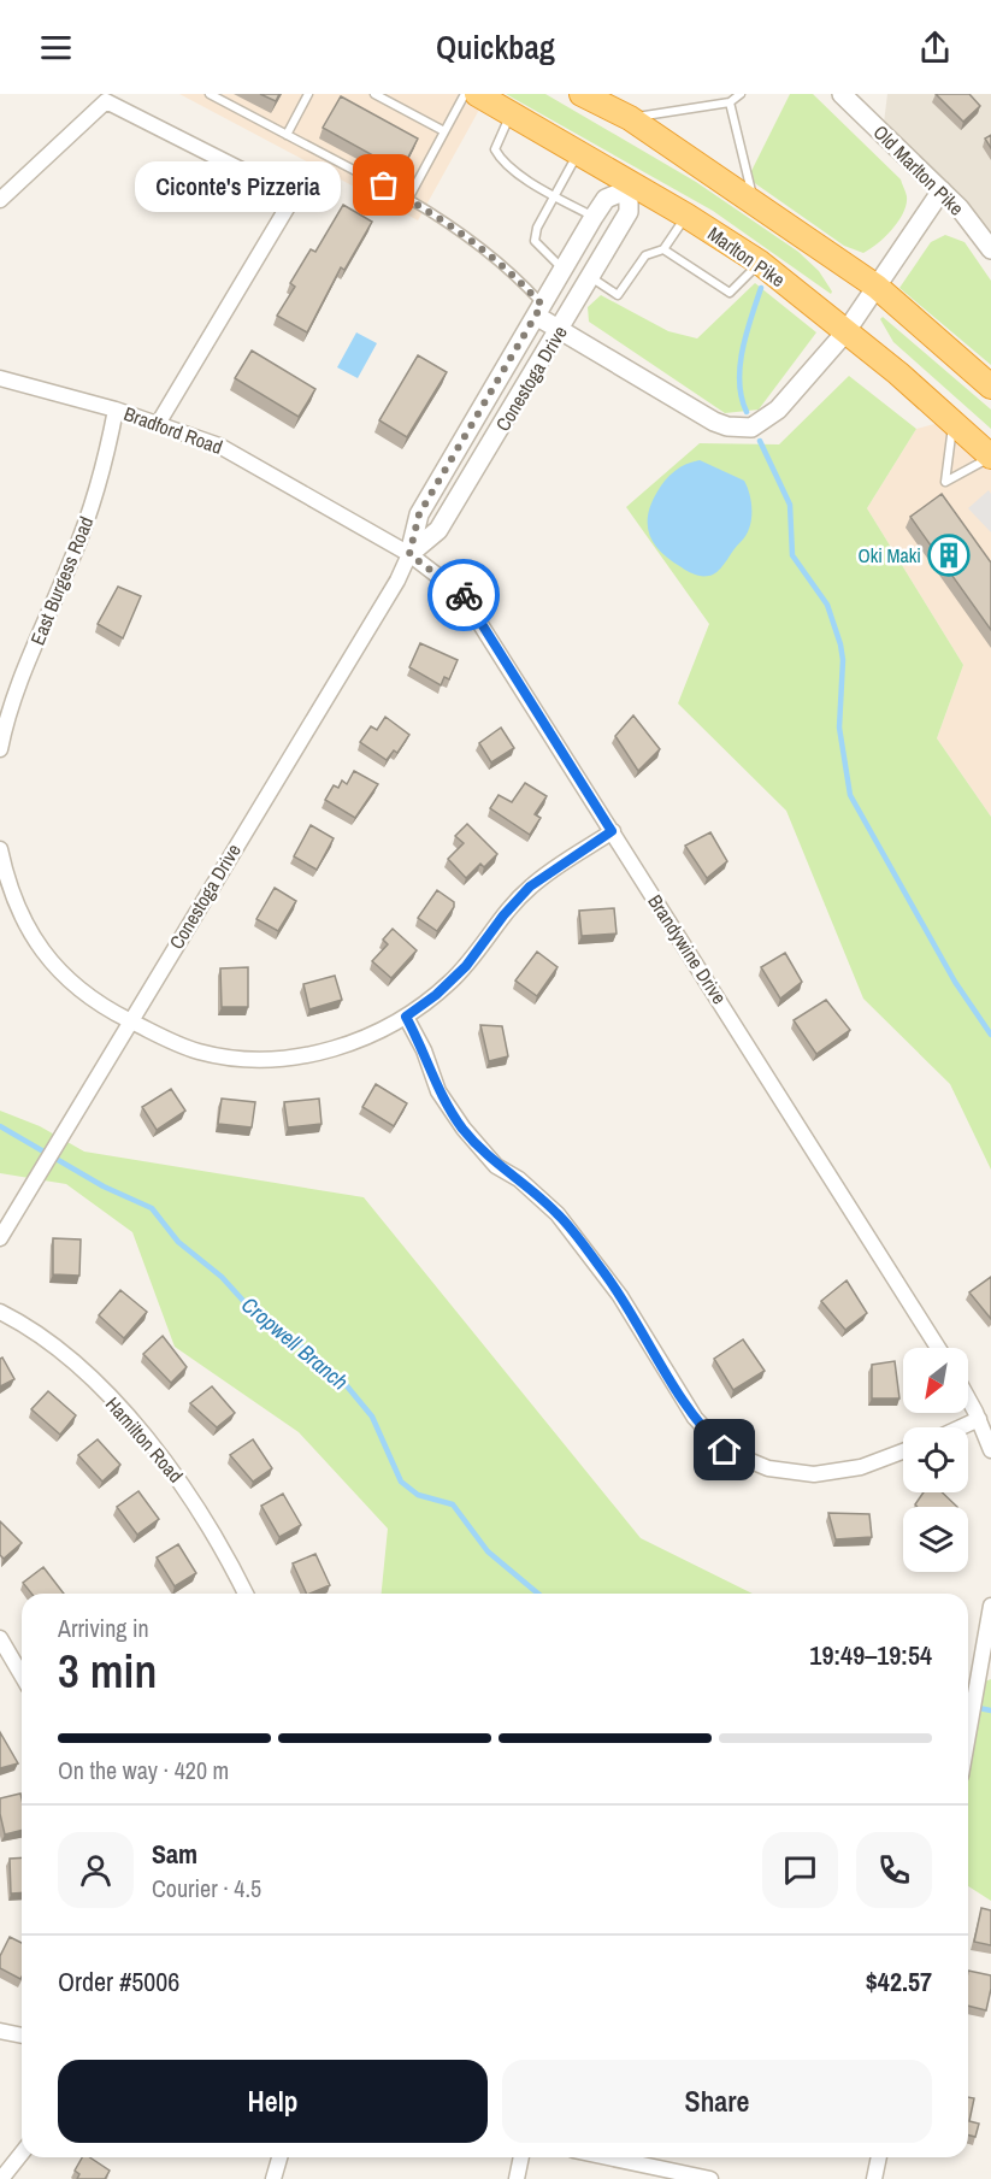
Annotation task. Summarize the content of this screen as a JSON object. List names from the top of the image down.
{
  "streets": {
    "highway": ["Marlton Pike"],
    "street": [
      "Old Marlton Pike",
      "Conestoga Drive",
      "Bradford Road",
      "East Burgess Road",
      "Brandywine Drive",
      "Hamilton Road"
    ]
  },
  "crossings": [
    ["Marlton Pike", "Conestoga Drive"],
    ["Conestoga Drive", "Bradford Road"],
    ["Conestoga Drive", "Brandywine Drive"],
    ["Bradford Road", "East Burgess Road"],
    ["Bradford Road", "Brandywine Drive"]
  ],
  "water": ["Cropwell Branch"],
  "places": {
    "other": ["Ciconte's Pizzeria"],
    "building": ["Oki Maki"]
  },
  "north": "bottom left",
  "page": {
    "header": "Quickbag",
    "bubble": "Ciconte's Pizzeria",
    "heading": ["3 min", "Arriving in", "19:49–19:54"],
    "panel": [
      "Sam",
      "Courier · 4.5",
      "Order #5006",
      "$42.57"
    ],
    "bar": "On the way · 420 m",
    "buttons": ["Help", "Share"]
  }
}
